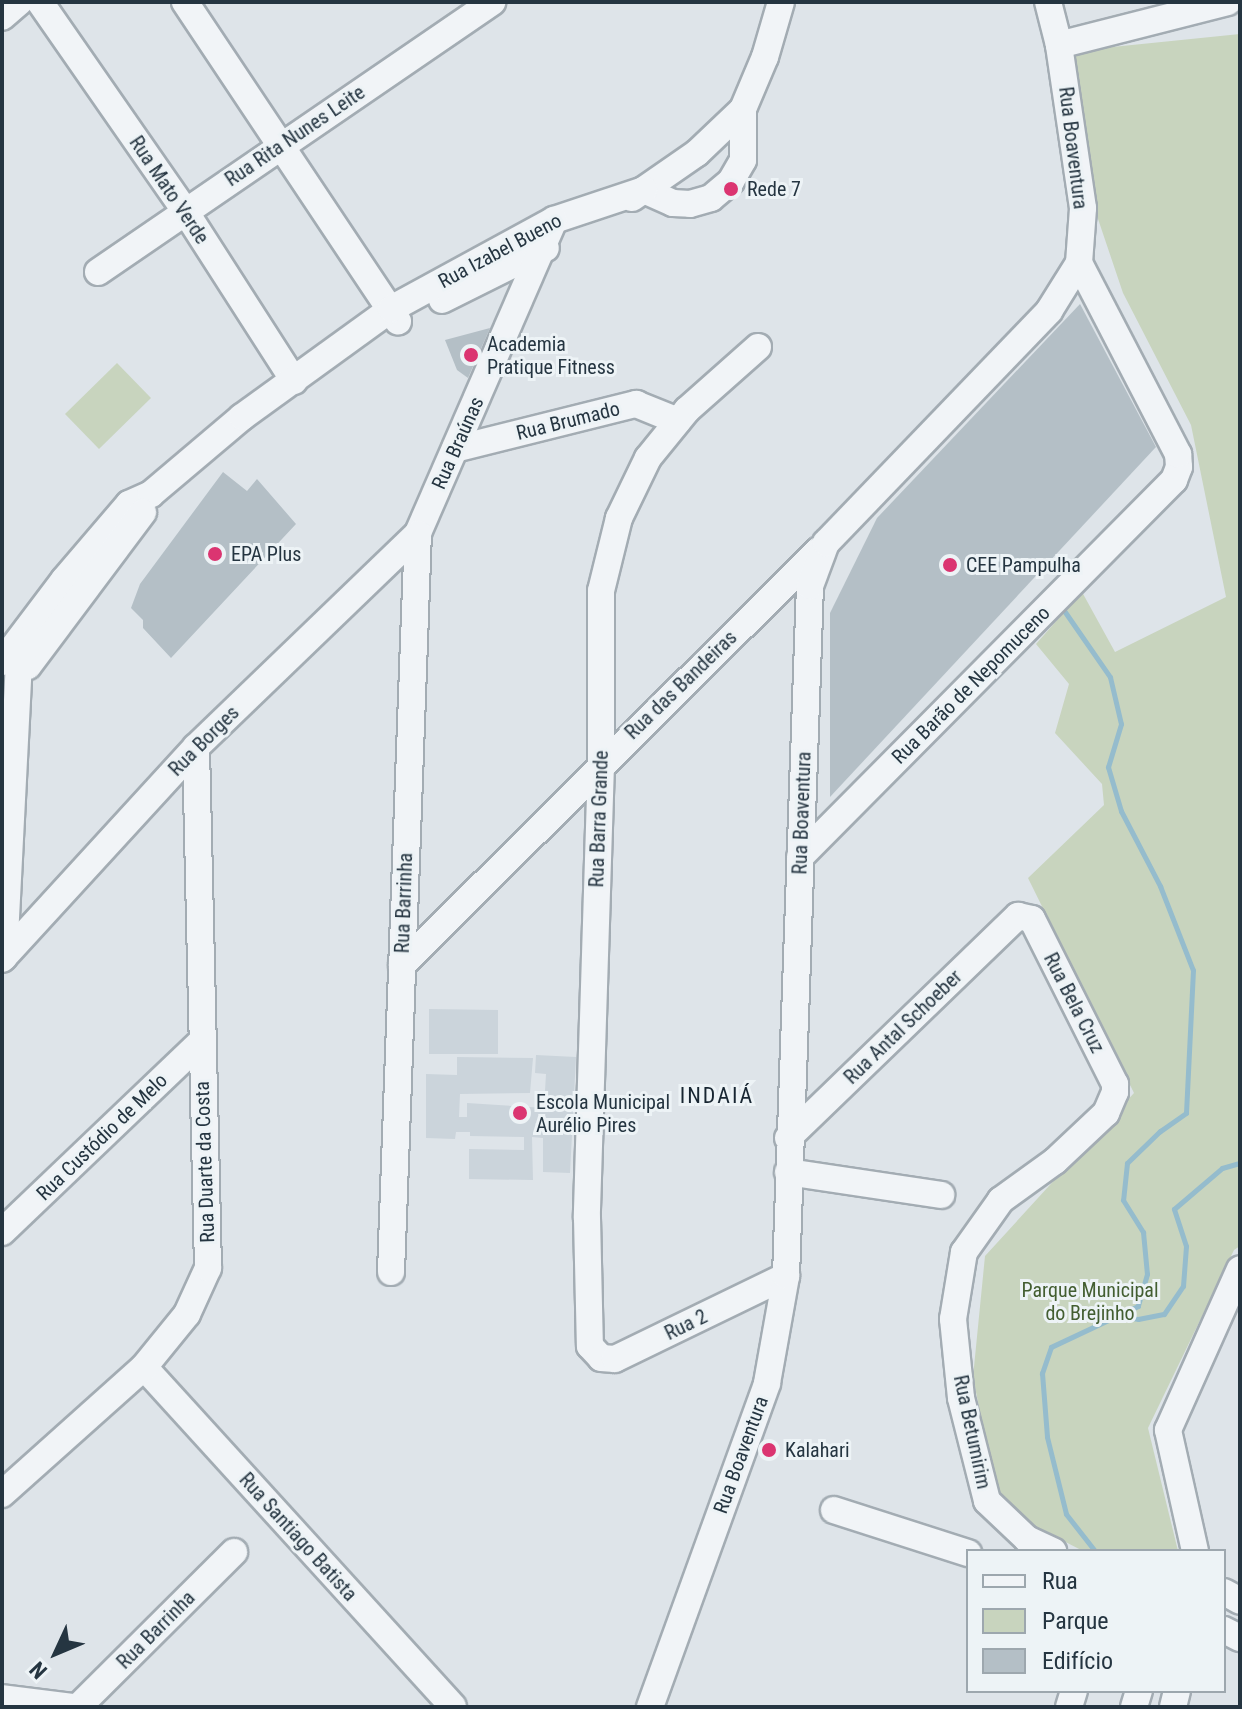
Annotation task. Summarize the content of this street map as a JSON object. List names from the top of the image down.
{
  "streets": {
    "street": [
      "Rua Rita Nunes Leite",
      "Rua Boaventura",
      "Rua Mato Verde",
      "Rua Izabel Bueno",
      "Rua Brumado",
      "Rua Braúnas",
      "Rua das Bandeiras",
      "Rua Barão de Nepomuceno",
      "Rua Borges",
      "Rua Barra Grande",
      "Rua Barrinha",
      "Rua Bela Cruz",
      "Rua Antal Schoeber",
      "Rua Custódio de Melo",
      "Rua Duarte da Costa",
      "Rua 2",
      "Rua Betumirim",
      "Rua Santiago Batista"
    ]
  },
  "crossings": [
    ["Rua Rita Nunes Leite", "Rua Mato Verde"],
    ["Rua Boaventura", "Rua das Bandeiras"],
    ["Rua Boaventura", "Rua Barão de Nepomuceno"],
    ["Rua Boaventura", "Rua Antal Schoeber"],
    ["Rua Boaventura", "Rua 2"],
    ["Rua Mato Verde", "Rua Izabel Bueno"],
    ["Rua Izabel Bueno", "Rua Braúnas"],
    ["Rua Izabel Bueno", "Rua Borges"],
    ["Rua Brumado", "Rua Braúnas"],
    ["Rua Brumado", "Rua Barra Grande"],
    ["Rua Braúnas", "Rua Borges"],
    ["Rua Braúnas", "Rua Barrinha"],
    ["Rua das Bandeiras", "Rua Barra Grande"],
    ["Rua das Bandeiras", "Rua Barrinha"],
    ["Rua Borges", "Rua Barrinha"],
    ["Rua Borges", "Rua Duarte da Costa"],
    ["Rua Barra Grande", "Rua 2"],
    ["Rua Bela Cruz", "Rua Antal Schoeber"],
    ["Rua Bela Cruz", "Rua Betumirim"],
    ["Rua Custódio de Melo", "Rua Duarte da Costa"],
    ["Rua Duarte da Costa", "Rua Santiago Batista"]
  ],
  "districts": ["INDAIÁ"],
  "parks": ["Parque Municipal do Brejinho"],
  "places": [
    "Rede 7",
    "Academia Pratique Fitness",
    "EPA Plus",
    "CEE Pampulha",
    "Escola Municipal Aurélio Pires",
    "Kalahari"
  ],
  "legend": ["Rua", "Parque", "Edifício"],
  "north": "bottom left"
}
